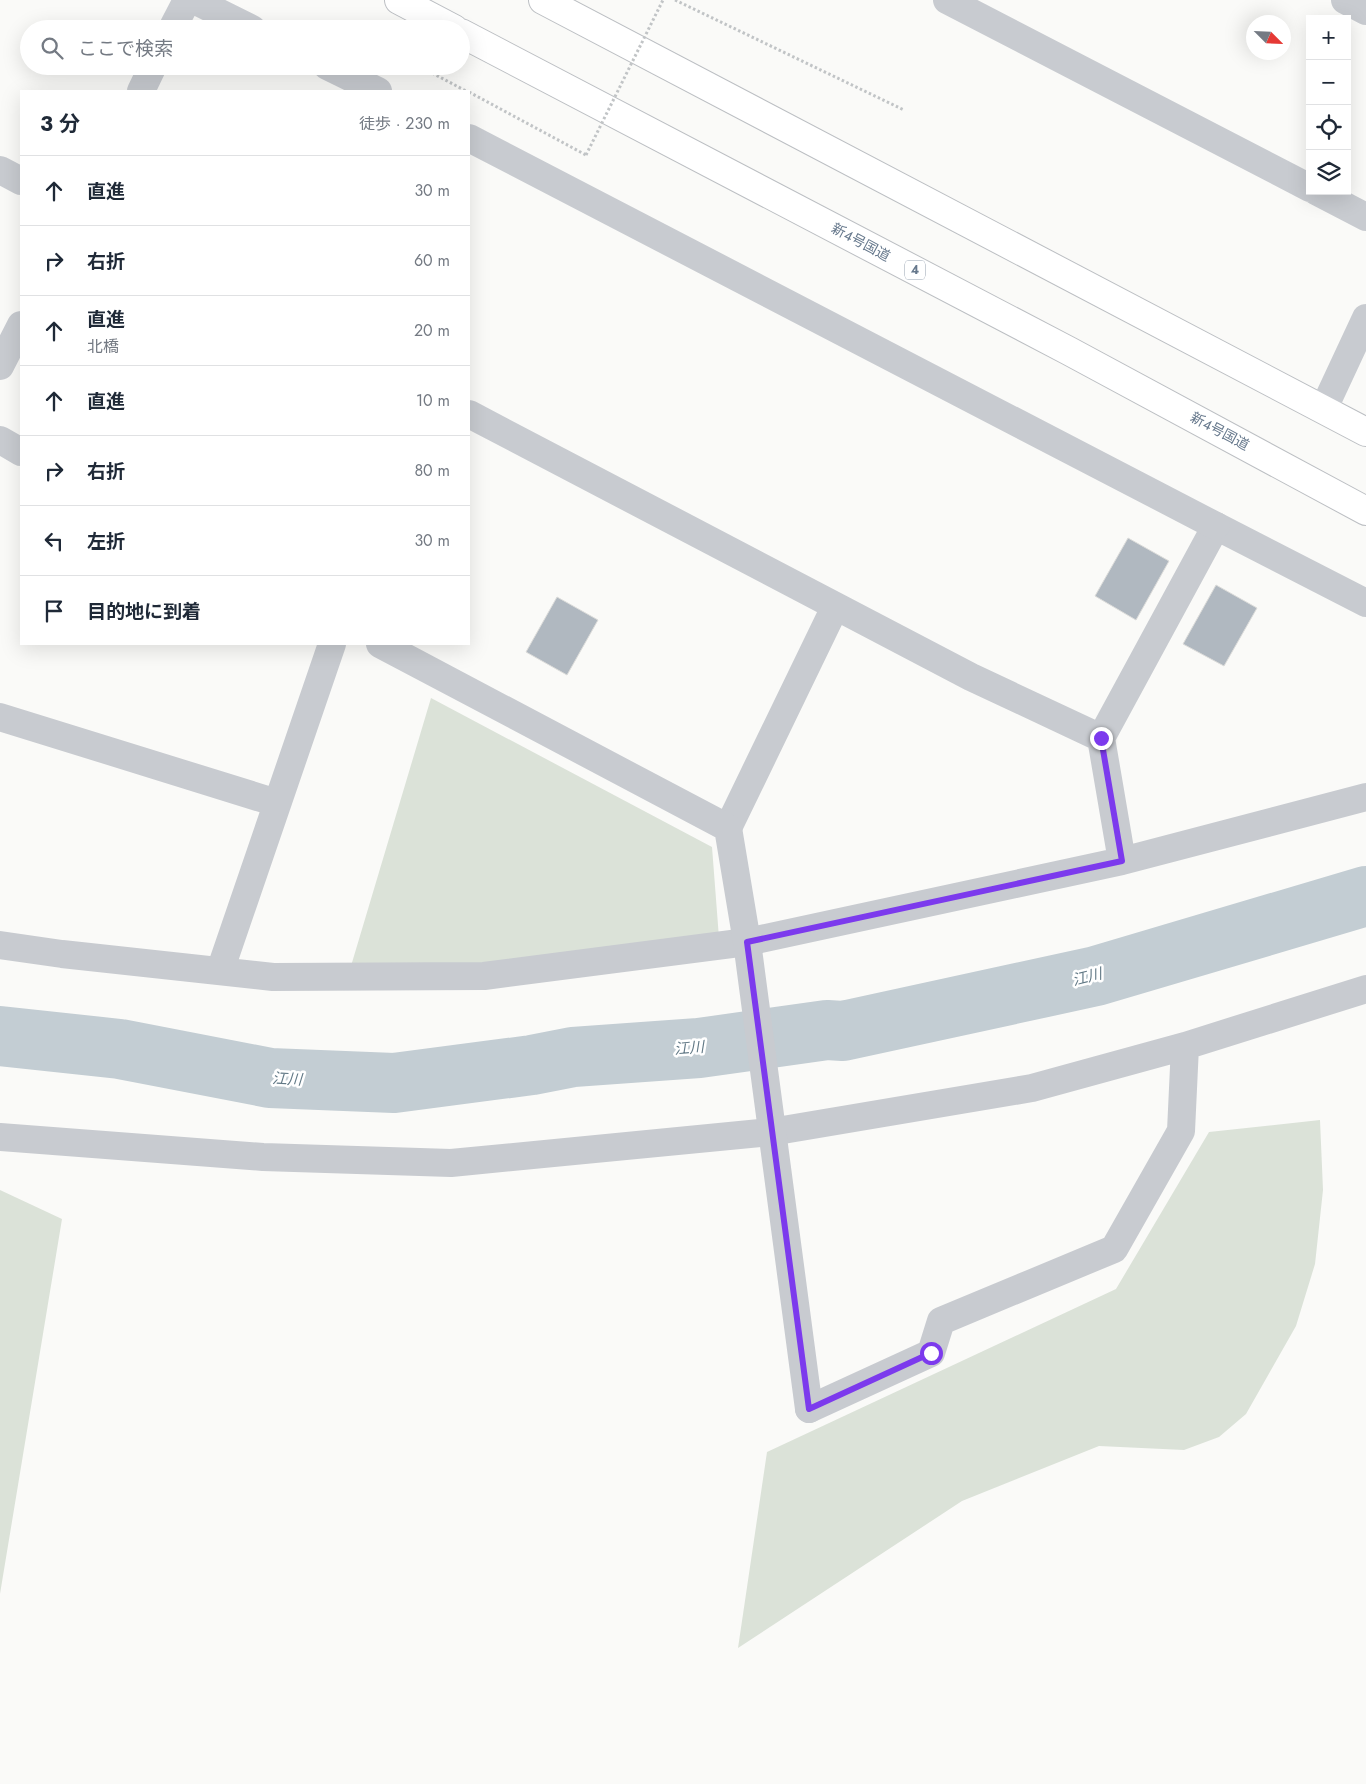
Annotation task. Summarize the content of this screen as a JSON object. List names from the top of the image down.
{
  "streets": {
    "highway": ["新4号国道", "4"]
  },
  "water": ["江川"],
  "north": "bottom right",
  "page": {
    "map_buttons": ["+", "−"],
    "search": "ここで検索",
    "heading": ["3 分", "徒歩 · 230 m"],
    "list": [
      ["直進", "30 m"],
      ["右折", "60 m"],
      ["直進", "北橋", "20 m"],
      ["直進", "10 m"],
      ["右折", "80 m"],
      ["左折", "30 m"],
      "目的地に到着"
    ]
  }
}
